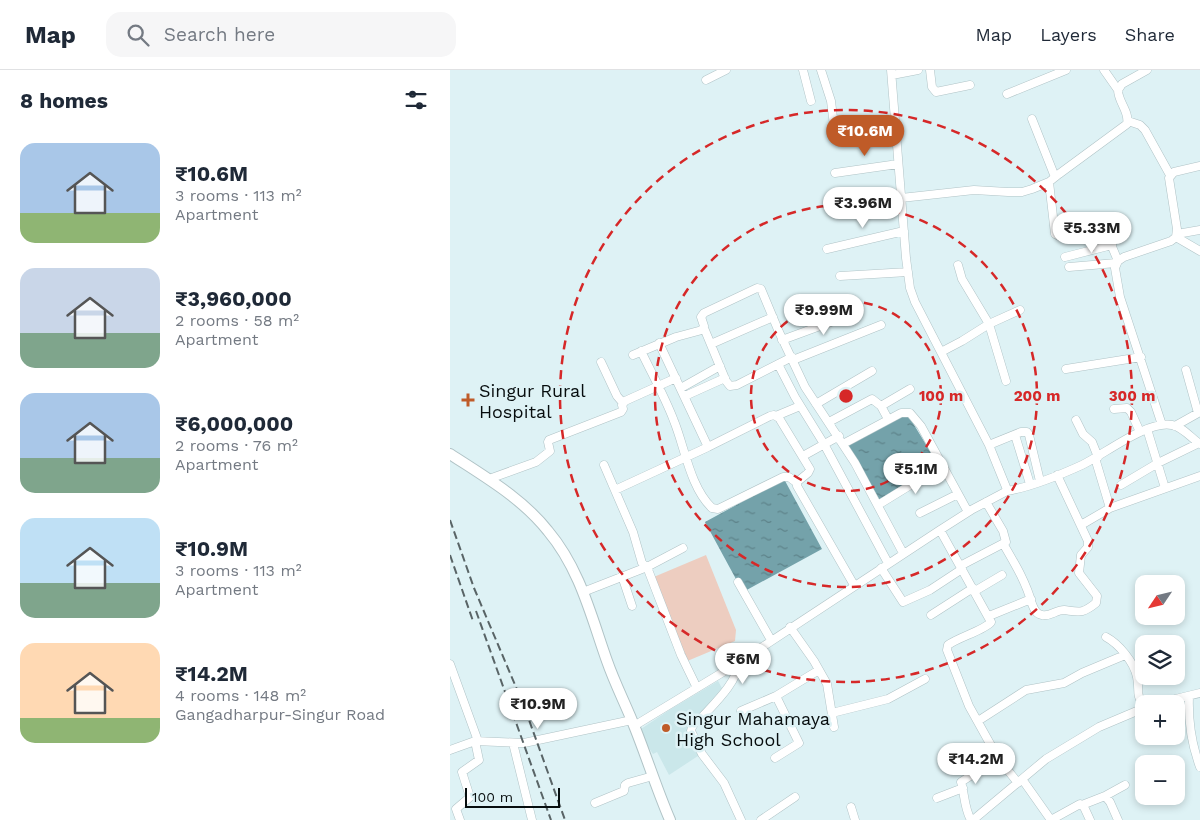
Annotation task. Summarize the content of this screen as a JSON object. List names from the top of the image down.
{
  "places": {
    "health": ["Singur Rural Hospital"],
    "other": ["Singur Mahamaya High School"]
  },
  "scale_bar": "100 m",
  "north": "bottom left",
  "page": {
    "header": "Map",
    "search": "Search here",
    "nav": ["Map", "Layers", "Share"],
    "heading": "8 homes",
    "price": [
      "₹10.6M",
      "₹3.96M",
      "₹5.33M",
      "₹9.99M",
      "₹5.1M",
      "₹6M",
      "₹10.9M",
      "₹14.2M"
    ],
    "list": [
      {
        "name": "₹10.6M",
        "note": "3 rooms · 113 m² · Apartment"
      },
      {
        "name": "₹3,960,000",
        "note": "2 rooms · 58 m² · Apartment"
      },
      {
        "name": "₹6,000,000",
        "note": "2 rooms · 76 m² · Apartment"
      },
      {
        "name": "₹10.9M",
        "note": "3 rooms · 113 m² · Apartment"
      },
      {
        "name": "₹14.2M",
        "note": "4 rooms · 148 m² · Gangadharpur-Singur Road"
      }
    ],
    "map_buttons": ["+", "−"],
    "scale": "100 m"
  },
  "rings": ["100 m", "200 m", "300 m"]
}
